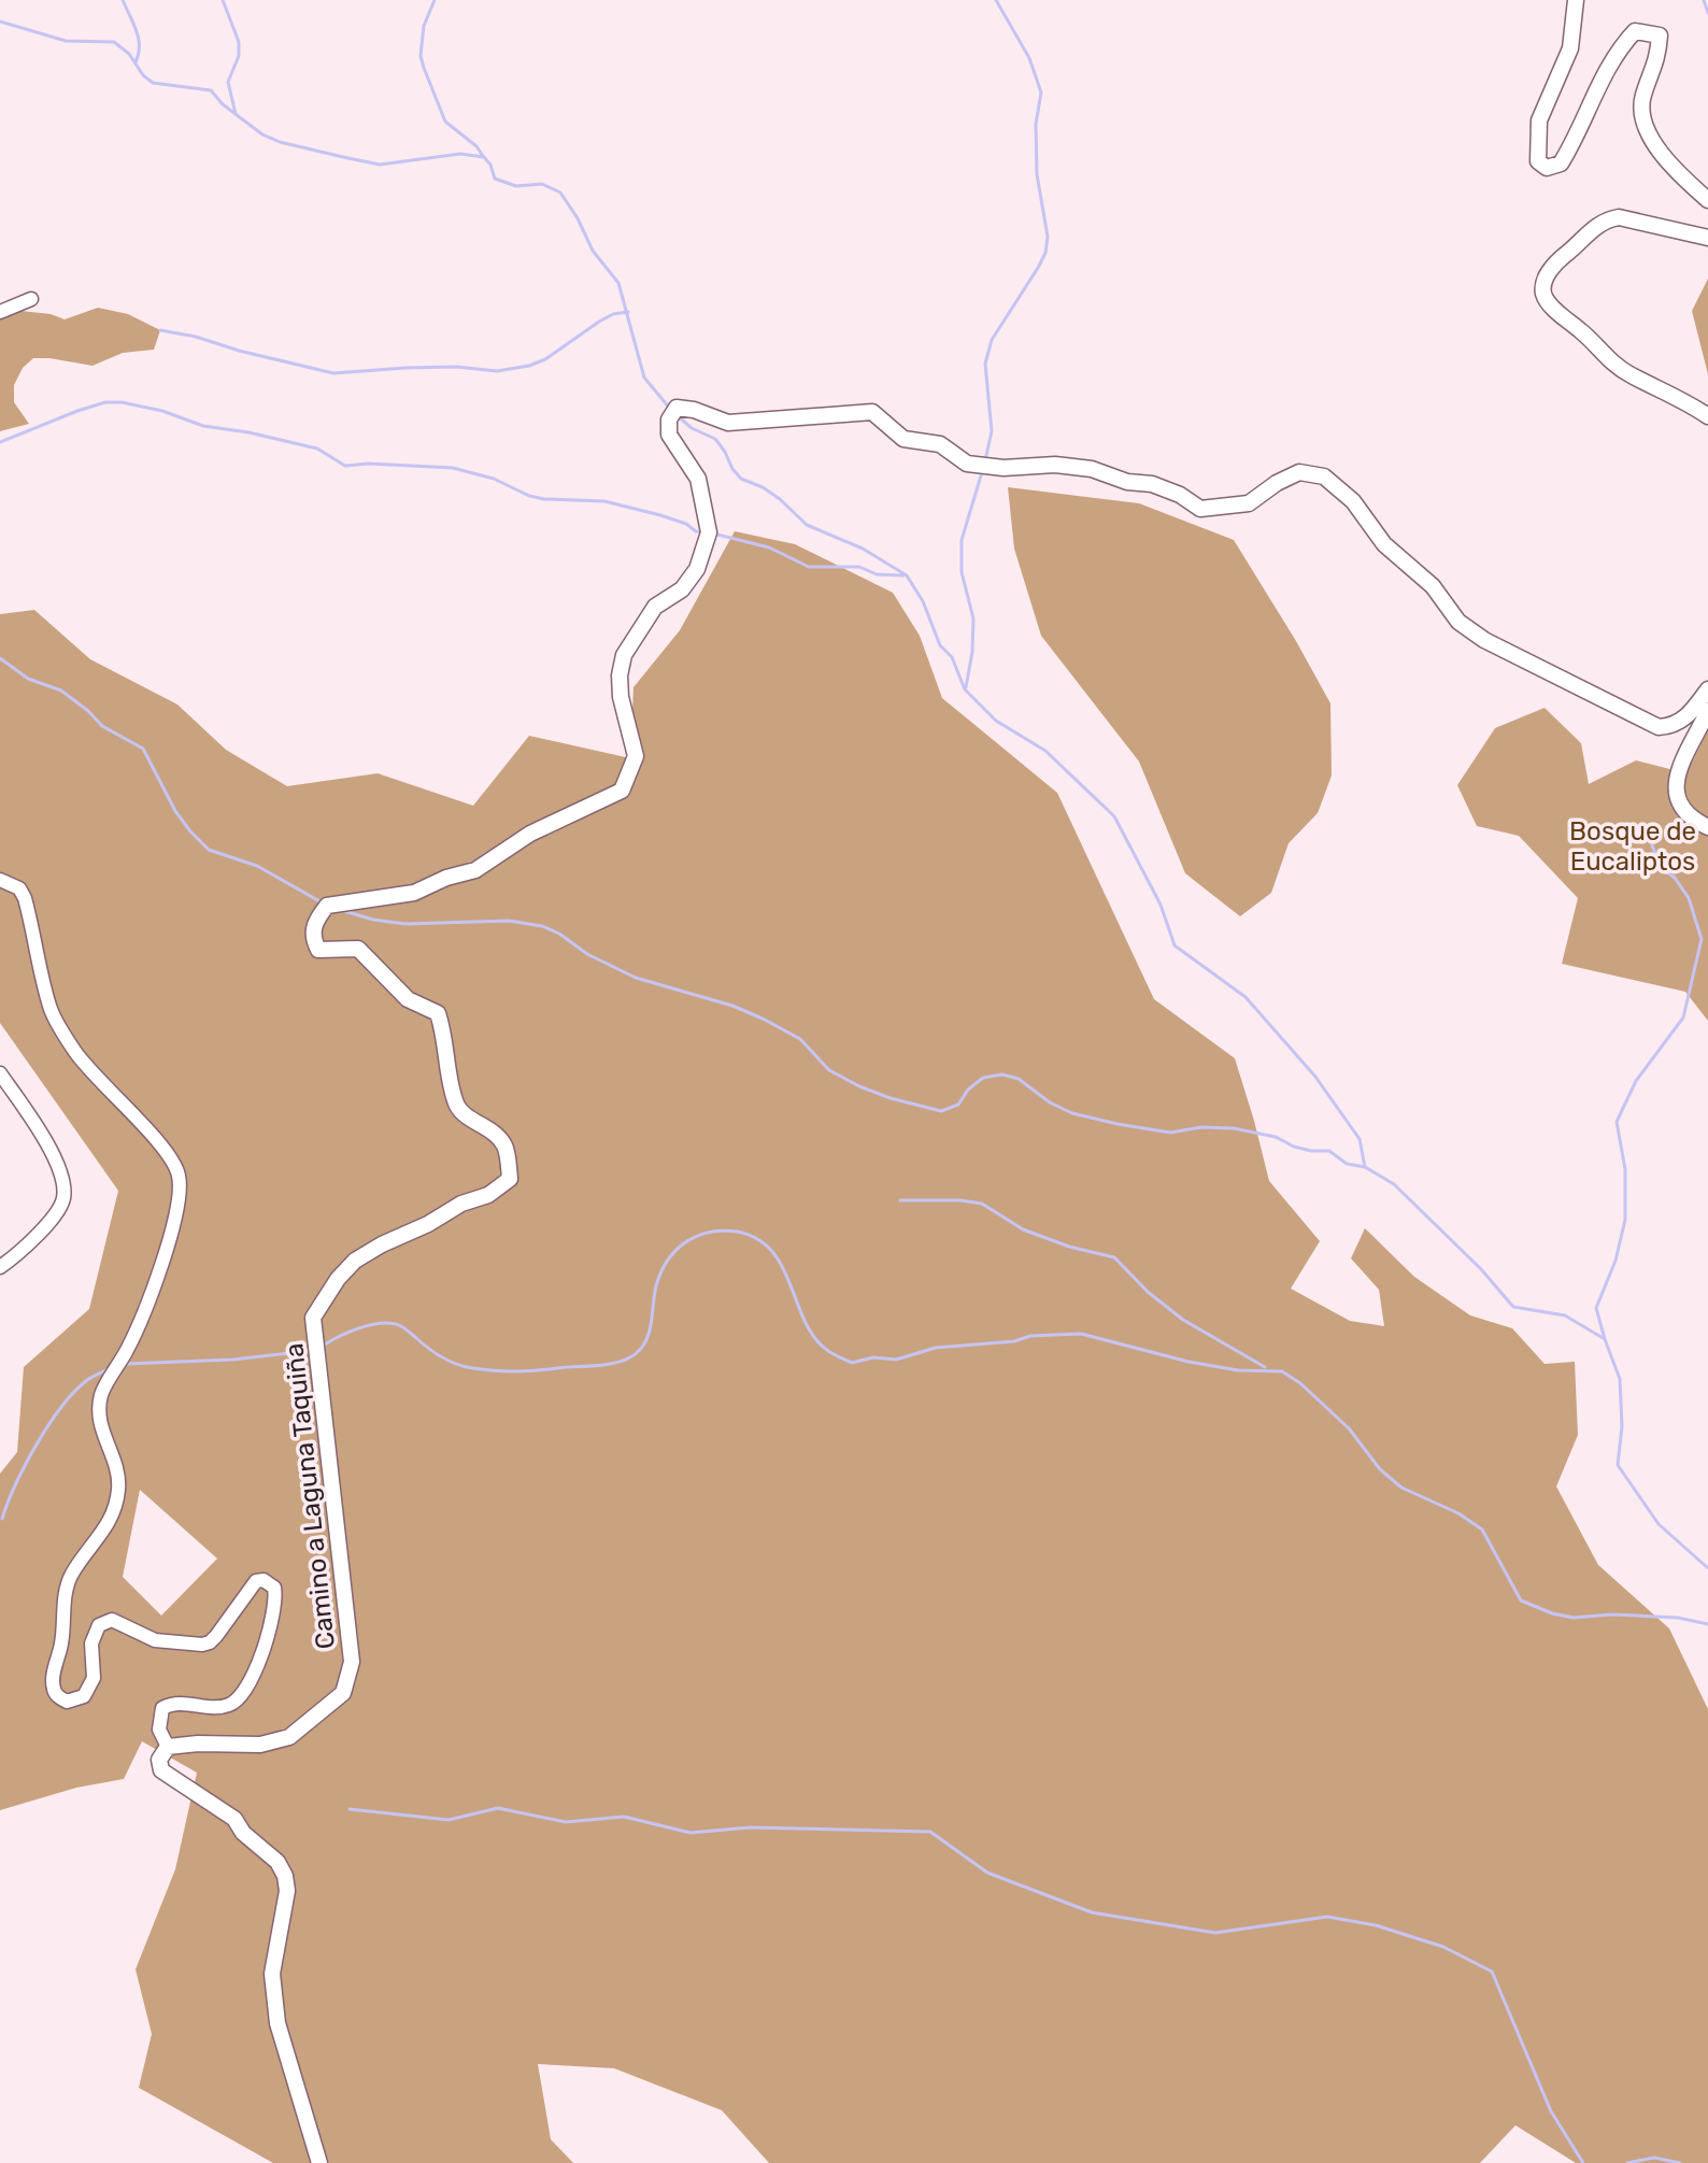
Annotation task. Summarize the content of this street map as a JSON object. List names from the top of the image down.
{
  "streets": {
    "street": ["Camino a Laguna Taquiña"]
  },
  "parks": ["Bosque de Eucaliptos"]
}
